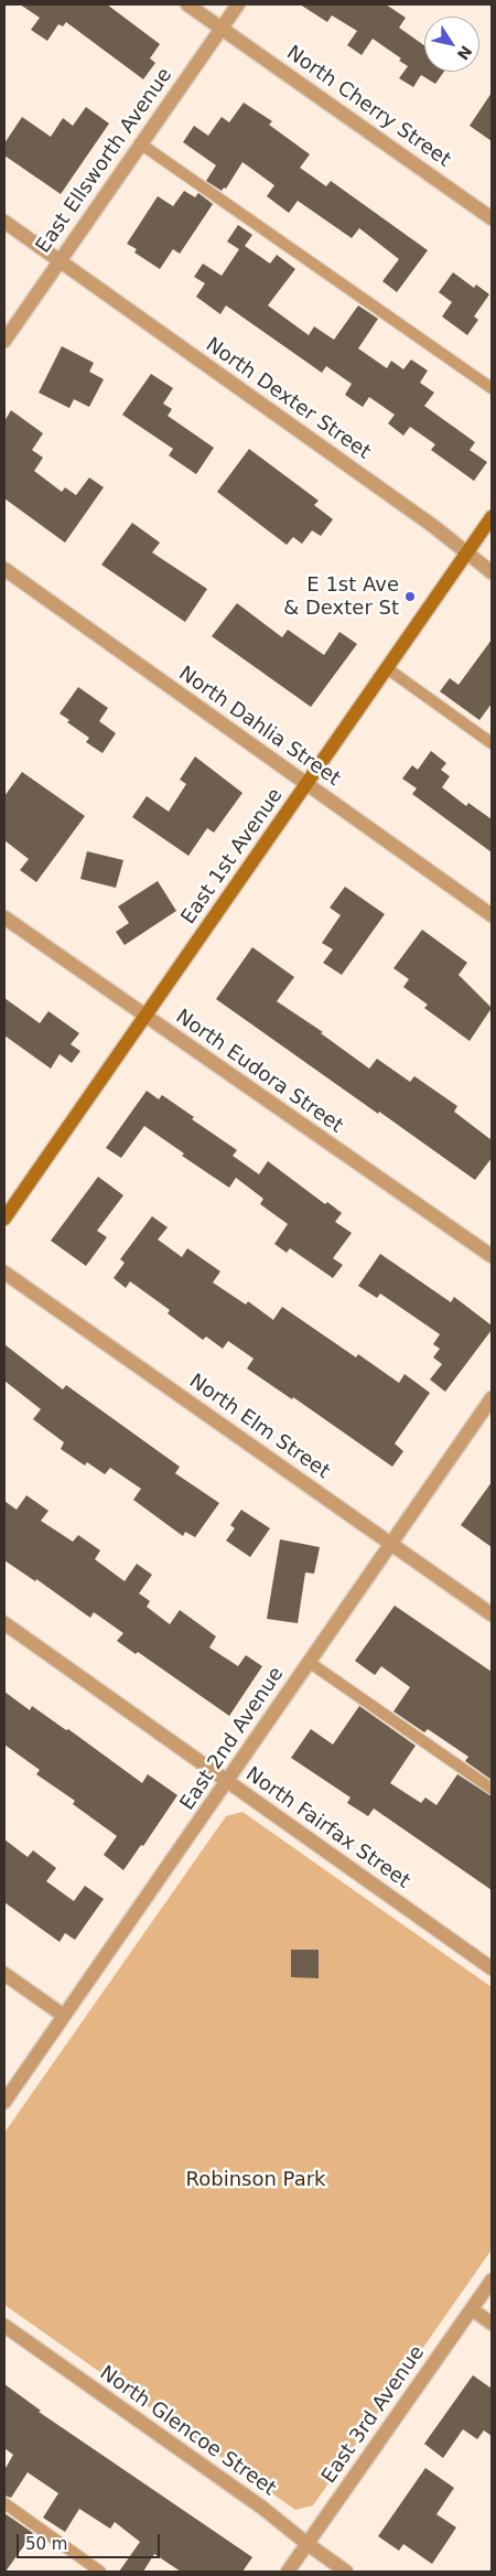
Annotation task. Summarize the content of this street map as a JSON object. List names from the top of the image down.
{
  "streets": {
    "street": [
      "North Cherry Street",
      "East Ellsworth Avenue",
      "North Dexter Street",
      "North Dahlia Street",
      "East 1st Avenue",
      "North Eudora Street",
      "North Elm Street",
      "East 2nd Avenue",
      "North Fairfax Street",
      "East 3rd Avenue",
      "North Glencoe Street"
    ]
  },
  "crossings": [
    ["North Cherry Street", "East Ellsworth Avenue"],
    ["East Ellsworth Avenue", "North Dexter Street"],
    ["North Dexter Street", "East 1st Avenue"],
    ["North Dahlia Street", "East 1st Avenue"],
    ["East 1st Avenue", "North Eudora Street"],
    ["North Elm Street", "East 2nd Avenue"],
    ["East 2nd Avenue", "North Fairfax Street"],
    ["East 3rd Avenue", "North Glencoe Street"]
  ],
  "parks": ["Robinson Park"],
  "places": ["E 1st Ave & Dexter St"],
  "scale_bar": "50 m",
  "north": "bottom right"
}
